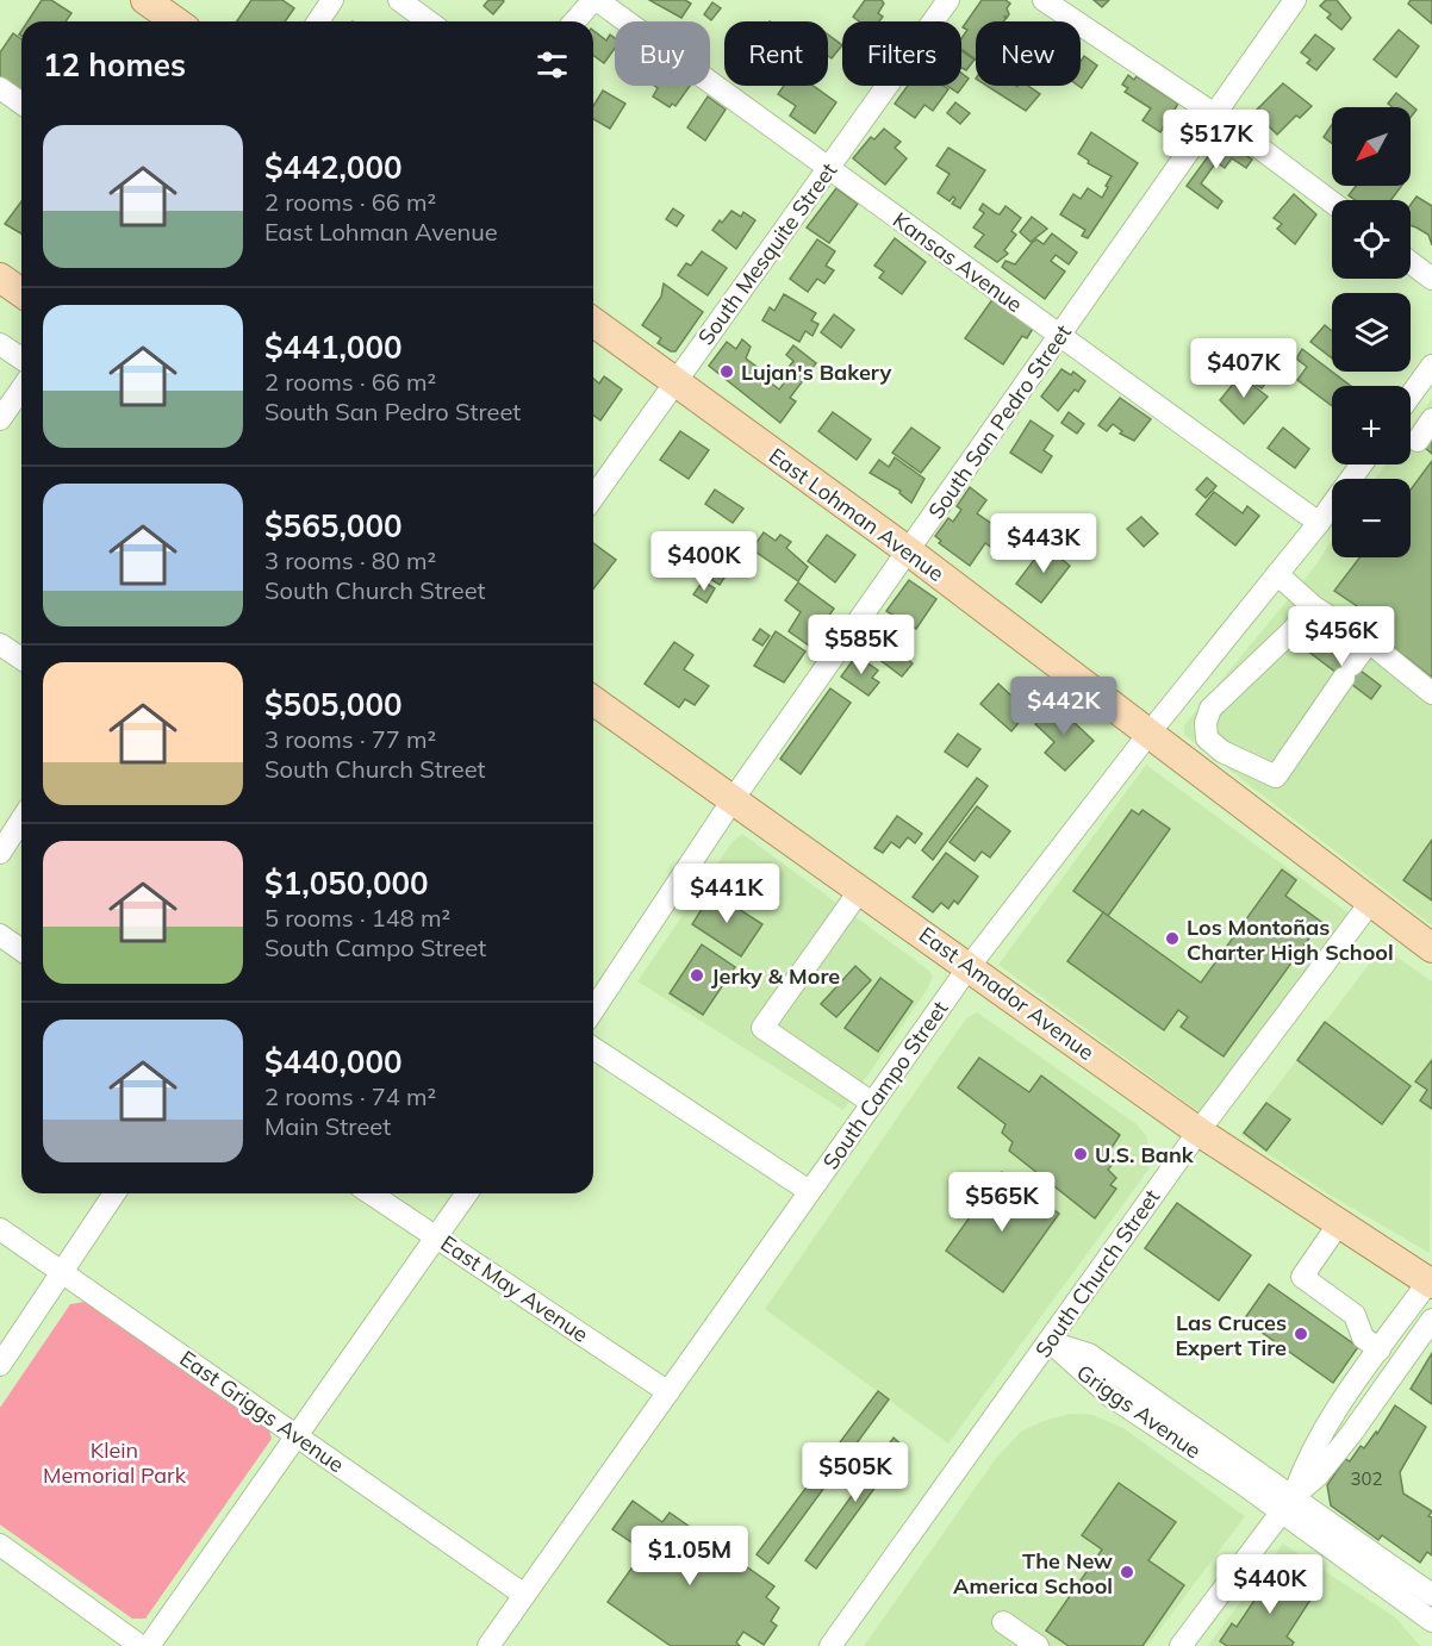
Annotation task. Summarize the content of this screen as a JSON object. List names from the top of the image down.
{
  "streets": {
    "main road": ["East Lohman Avenue", "East Amador Avenue"],
    "street": [
      "South Mesquite Street",
      "Kansas Avenue",
      "South San Pedro Street",
      "South Campo Street",
      "South Church Street",
      "East May Avenue",
      "East Griggs Avenue",
      "Griggs Avenue"
    ]
  },
  "crossings": [
    ["South Mesquite Street", "Kansas Avenue"],
    ["South Mesquite Street", "East Lohman Avenue"],
    ["Kansas Avenue", "South San Pedro Street"],
    ["Kansas Avenue", "South Campo Street"],
    ["South San Pedro Street", "East Lohman Avenue"],
    ["South San Pedro Street", "East Amador Avenue"],
    ["East Lohman Avenue", "South Campo Street"],
    ["East Lohman Avenue", "South Church Street"],
    ["East Amador Avenue", "South Campo Street"],
    ["East Amador Avenue", "South Church Street"],
    ["South Campo Street", "East May Avenue"],
    ["South Campo Street", "East Griggs Avenue"],
    ["South Church Street", "Griggs Avenue"]
  ],
  "parks": ["Klein Memorial Park"],
  "places": [
    "Lujan's Bakery",
    "Los Montoñas Charter High School",
    "Jerky & More",
    "U.S. Bank",
    "Las Cruces Expert Tire",
    "The New America School"
  ],
  "house_numbers": ["302"],
  "north": "bottom left",
  "page": {
    "chip": [
      "Buy",
      "Rent",
      "Filters",
      "New"
    ],
    "heading": "12 homes",
    "map_buttons": ["+", "−"],
    "list": [
      {
        "name": "$442,000",
        "note": "2 rooms · 66 m² · East Lohman Avenue"
      },
      {
        "name": "$441,000",
        "note": "2 rooms · 66 m² · South San Pedro Street"
      },
      {
        "name": "$565,000",
        "note": "3 rooms · 80 m² · South Church Street"
      },
      {
        "name": "$505,000",
        "note": "3 rooms · 77 m² · South Church Street"
      },
      {
        "name": "$1,050,000",
        "note": "5 rooms · 148 m² · South Campo Street"
      },
      {
        "name": "$440,000",
        "note": "2 rooms · 74 m² · Main Street"
      }
    ],
    "price": [
      "$517K",
      "$407K",
      "$443K",
      "$400K",
      "$456K",
      "$585K",
      "$442K",
      "$441K",
      "$565K",
      "$505K",
      "$1.05M",
      "$440K"
    ]
  }
}
